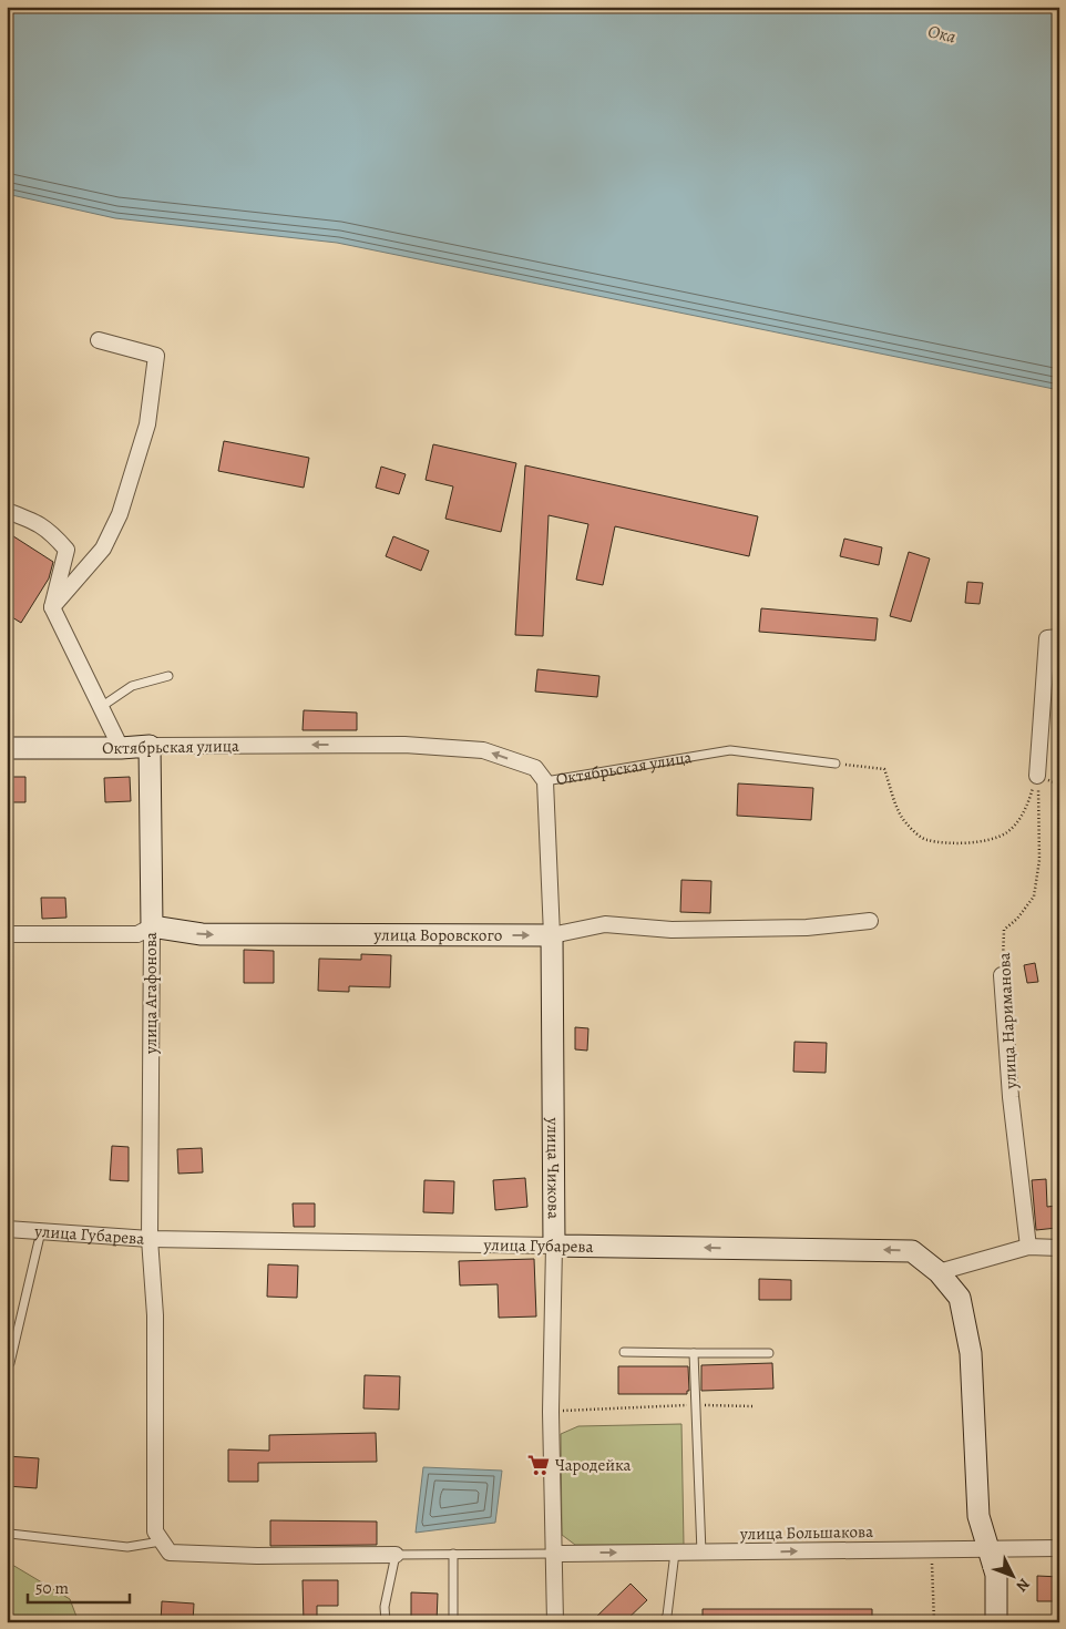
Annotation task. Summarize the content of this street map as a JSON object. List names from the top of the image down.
{
  "streets": {
    "street": [
      "Октябрьская улица",
      "улица Воровского",
      "улица Агафонова",
      "улица Нариманова",
      "улица Чижова",
      "улица Губарева",
      "улица Большакова"
    ]
  },
  "crossings": [
    ["Октябрьская улица", "улица Агафонова"],
    ["Октябрьская улица", "улица Чижова"],
    ["улица Воровского", "улица Агафонова"],
    ["улица Воровского", "улица Чижова"],
    ["улица Агафонова", "улица Губарева"],
    ["улица Чижова", "улица Губарева"],
    ["улица Чижова", "улица Большакова"]
  ],
  "one_way": [
    "Октябрьская улица",
    "улица Воровского",
    "улица Губарева",
    "улица Большакова"
  ],
  "water": ["Ока"],
  "places": {
    "supermarket": ["Чародейка"]
  },
  "scale_bar": "50 m",
  "north": "bottom right"
}
